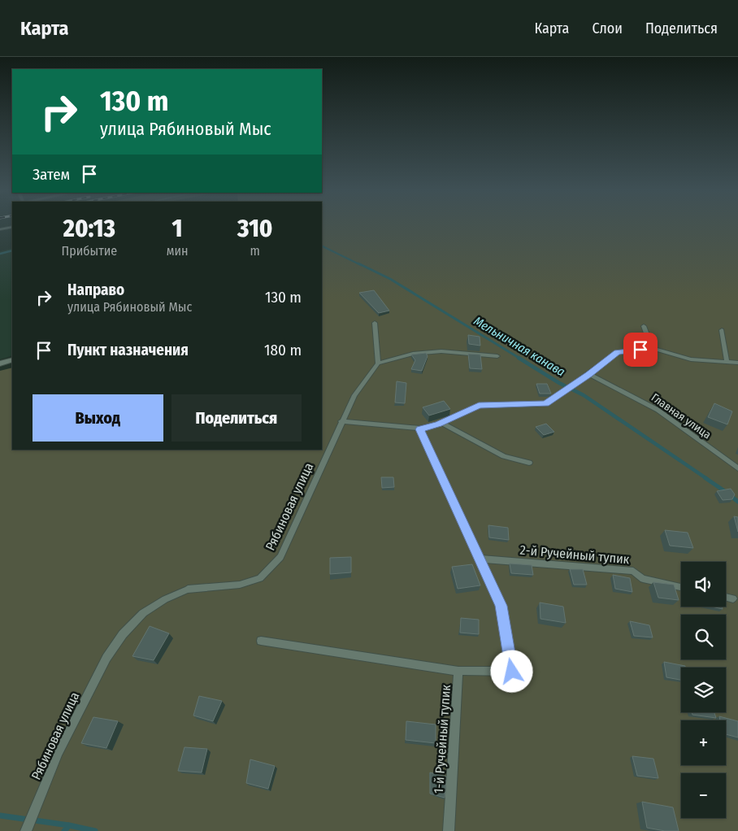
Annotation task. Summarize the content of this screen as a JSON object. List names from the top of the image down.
{
  "streets": {
    "lane": [
      "Главная улица",
      "Рябиновая улица",
      "2-й Ручейный тупик",
      "1-й Ручейный тупик"
    ]
  },
  "crossings": [
    ["2-й Ручейный тупик", "1-й Ручейный тупик"]
  ],
  "water": ["Мельничная канава"],
  "page": {
    "header": "Карта",
    "nav": ["Карта", "Слои", "Поделиться"],
    "turn": ["130 m", "улица Рябиновый Мыс"],
    "then": "Затем",
    "eta": [
      "20:13",
      "Прибытие",
      "1",
      "мин",
      "310",
      "m"
    ],
    "list": [
      {
        "name": "Направо",
        "note": "улица Рябиновый Мыс",
        "value": "130 m"
      },
      {
        "name": "Пункт назначения",
        "value": "180 m"
      }
    ],
    "buttons": ["Выход", "Поделиться"],
    "map_buttons": ["+", "−"]
  }
}
